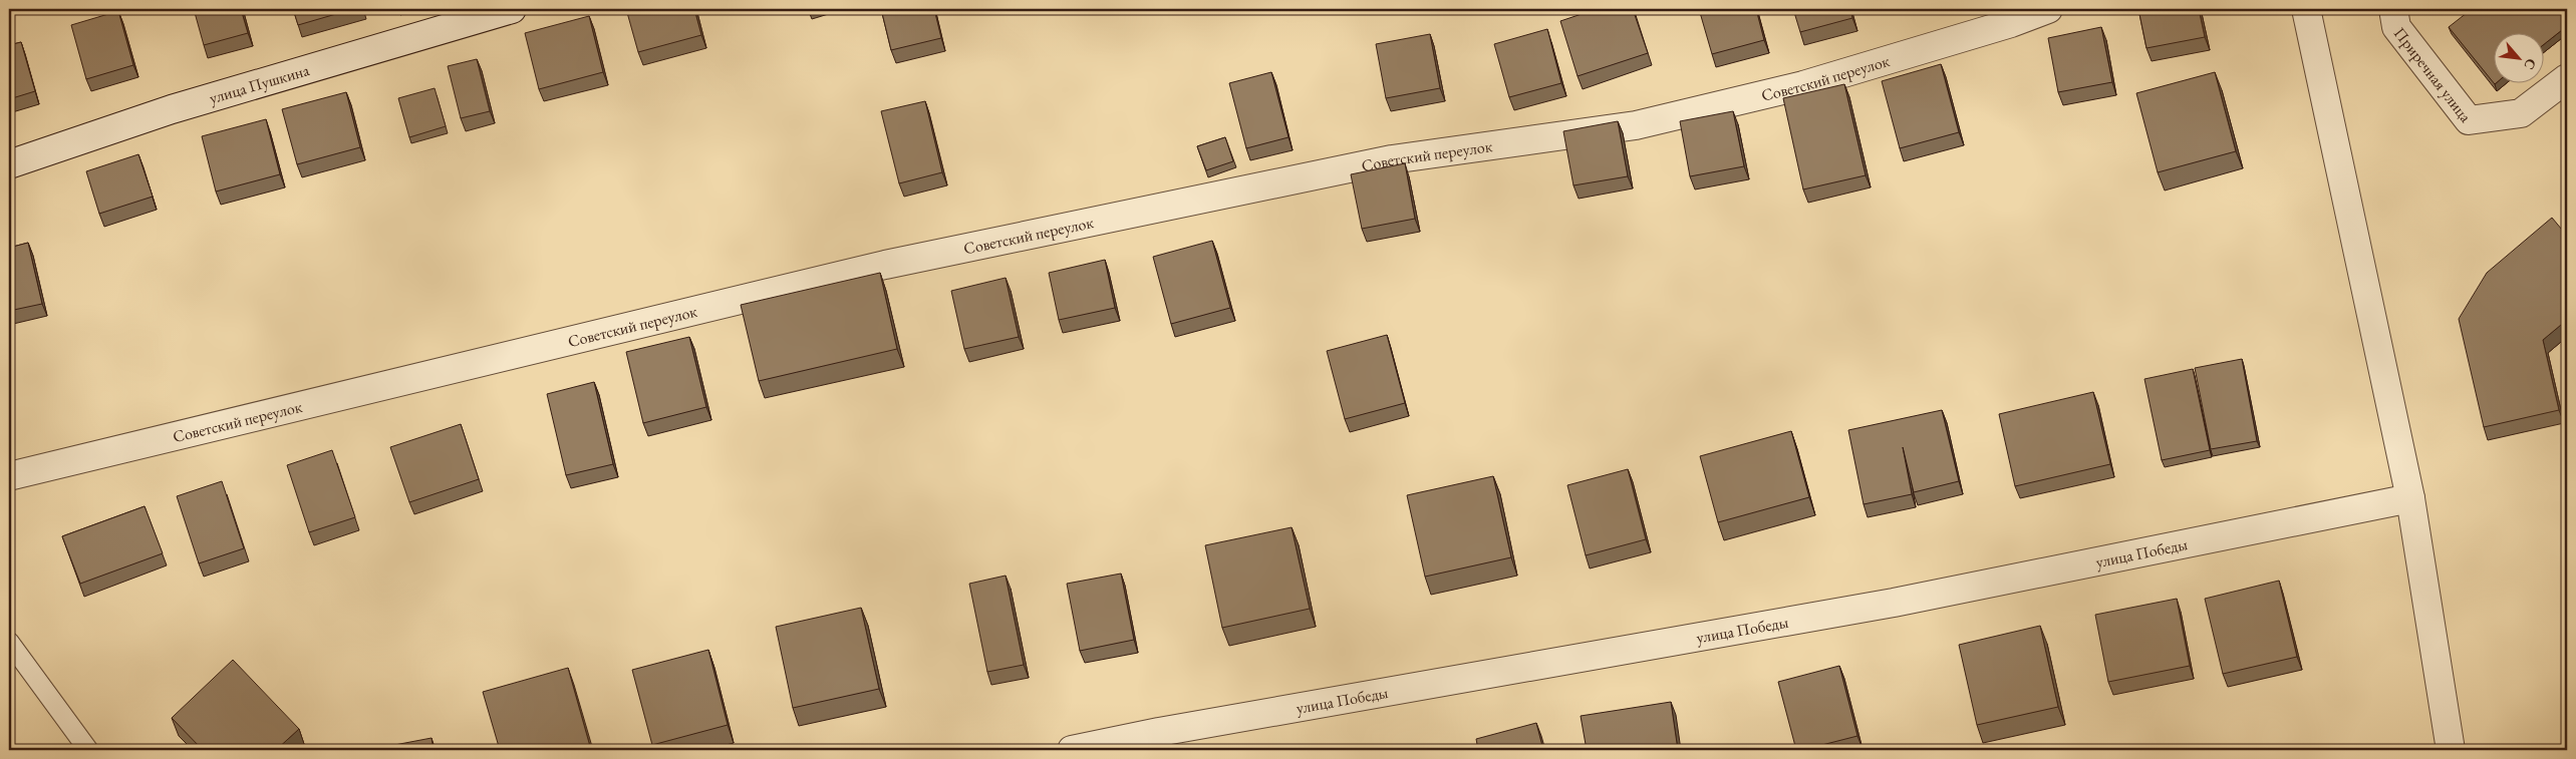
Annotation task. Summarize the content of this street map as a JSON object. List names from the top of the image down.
{
  "streets": {
    "street": [
      "Приречная улица",
      "Советский переулок",
      "улица Пушкина",
      "улица Победы"
    ]
  },
  "north": "bottom right"
}
